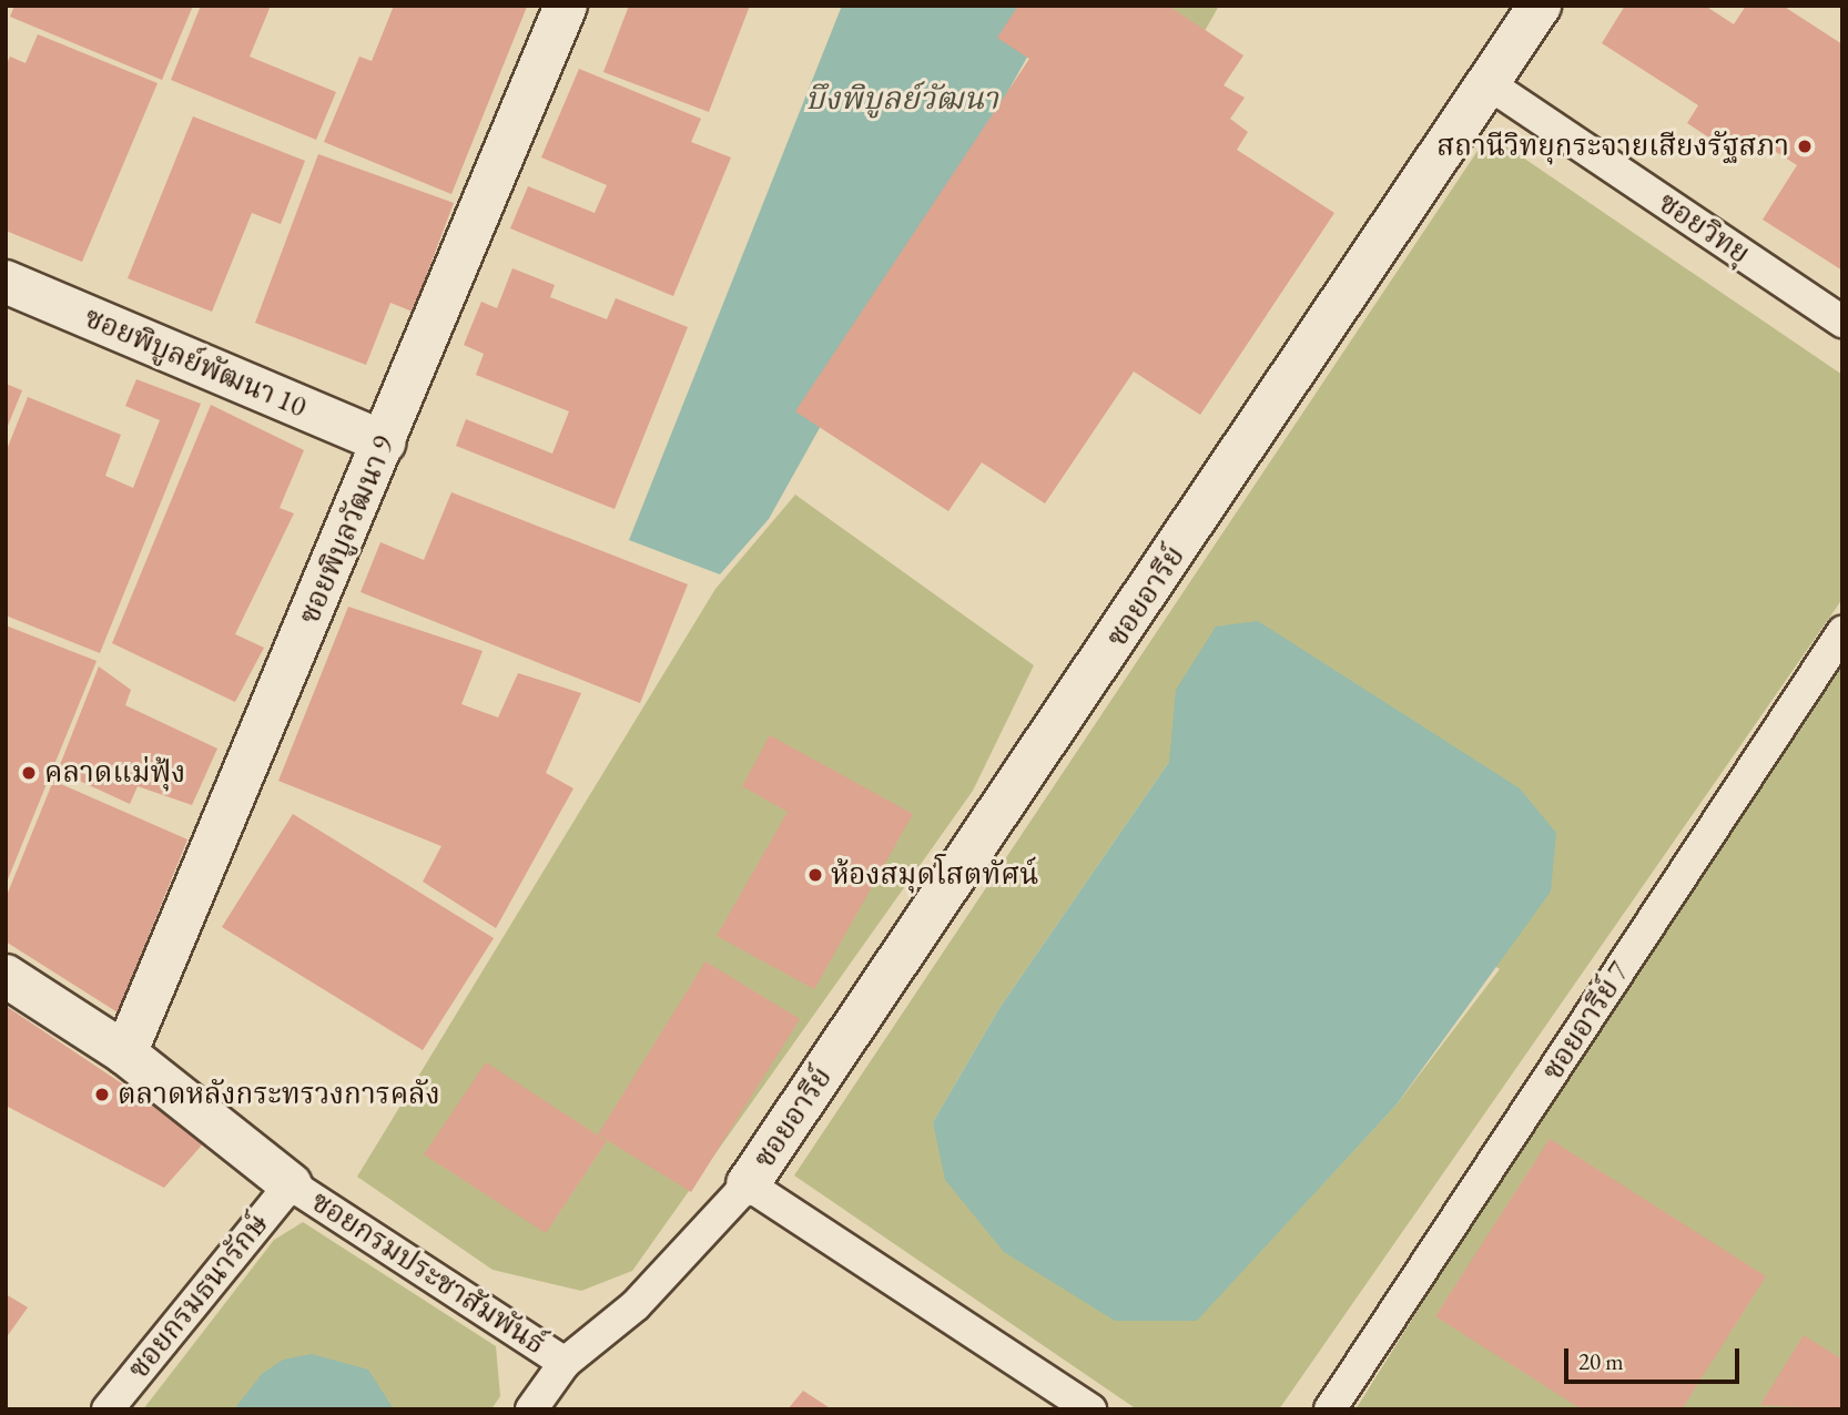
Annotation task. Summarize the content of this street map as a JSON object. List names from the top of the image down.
{
  "streets": {
    "street": ["ซอยพิบูลย์พัฒนา 10", "ซอยพิบูลวัฒนา 9", "ซอยอารีย์"],
    "lane": [
      "ซอยวิทยุ",
      "ซอยอารีย์ 7",
      "ซอยกรมประชาสัมพันธ์",
      "ซอยกรมธนารักษ์"
    ]
  },
  "crossings": [
    ["ซอยวิทยุ", "ซอยอารีย์"],
    ["ซอยพิบูลย์พัฒนา 10", "ซอยพิบูลวัฒนา 9"],
    ["ซอยอารีย์", "ซอยกรมประชาสัมพันธ์"],
    ["ซอยกรมประชาสัมพันธ์", "ซอยกรมธนารักษ์"]
  ],
  "water": ["บึงพิบูลย์วัฒนา"],
  "places": [
    "สถานีวิทยุกระจายเสียงรัฐสภา",
    "คลาดแม่ฟุ้ง",
    "ห้องสมุดโสตทัศน์",
    "ตลาดหลังกระทรวงการคลัง"
  ],
  "scale_bar": "20 m"
}
